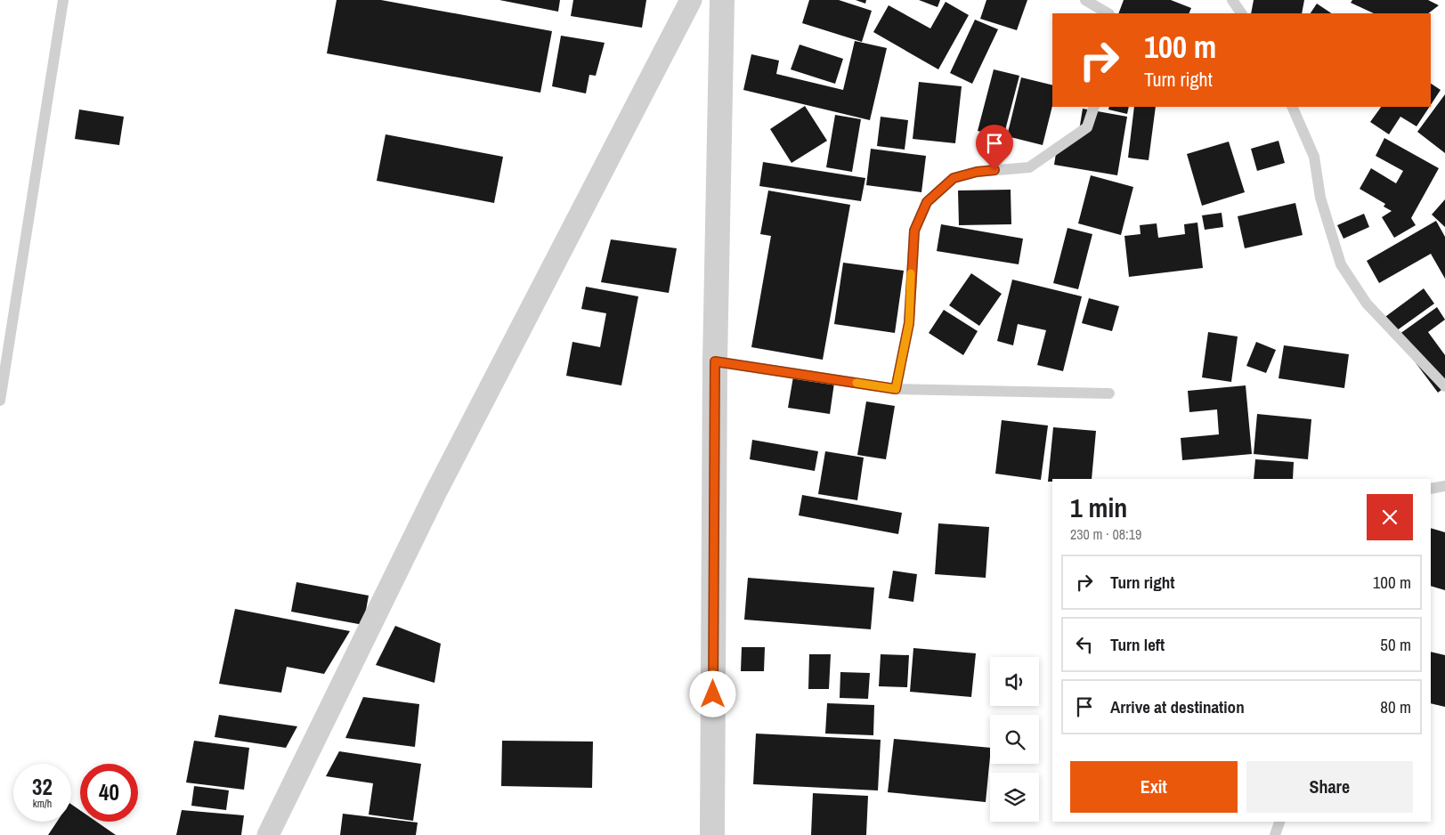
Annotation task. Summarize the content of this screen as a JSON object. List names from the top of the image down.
{
  "page": {
    "turn": ["100 m", "Turn right"],
    "heading": ["1 min", "230 m · 08:19"],
    "list": [
      {
        "name": "Turn right",
        "value": "100 m"
      },
      {
        "name": "Turn left",
        "value": "50 m"
      },
      {
        "name": "Arrive at destination",
        "value": "80 m"
      }
    ],
    "buttons": ["Exit", "Share"],
    "speed": "32 km/h",
    "limit": "40"
  }
}
